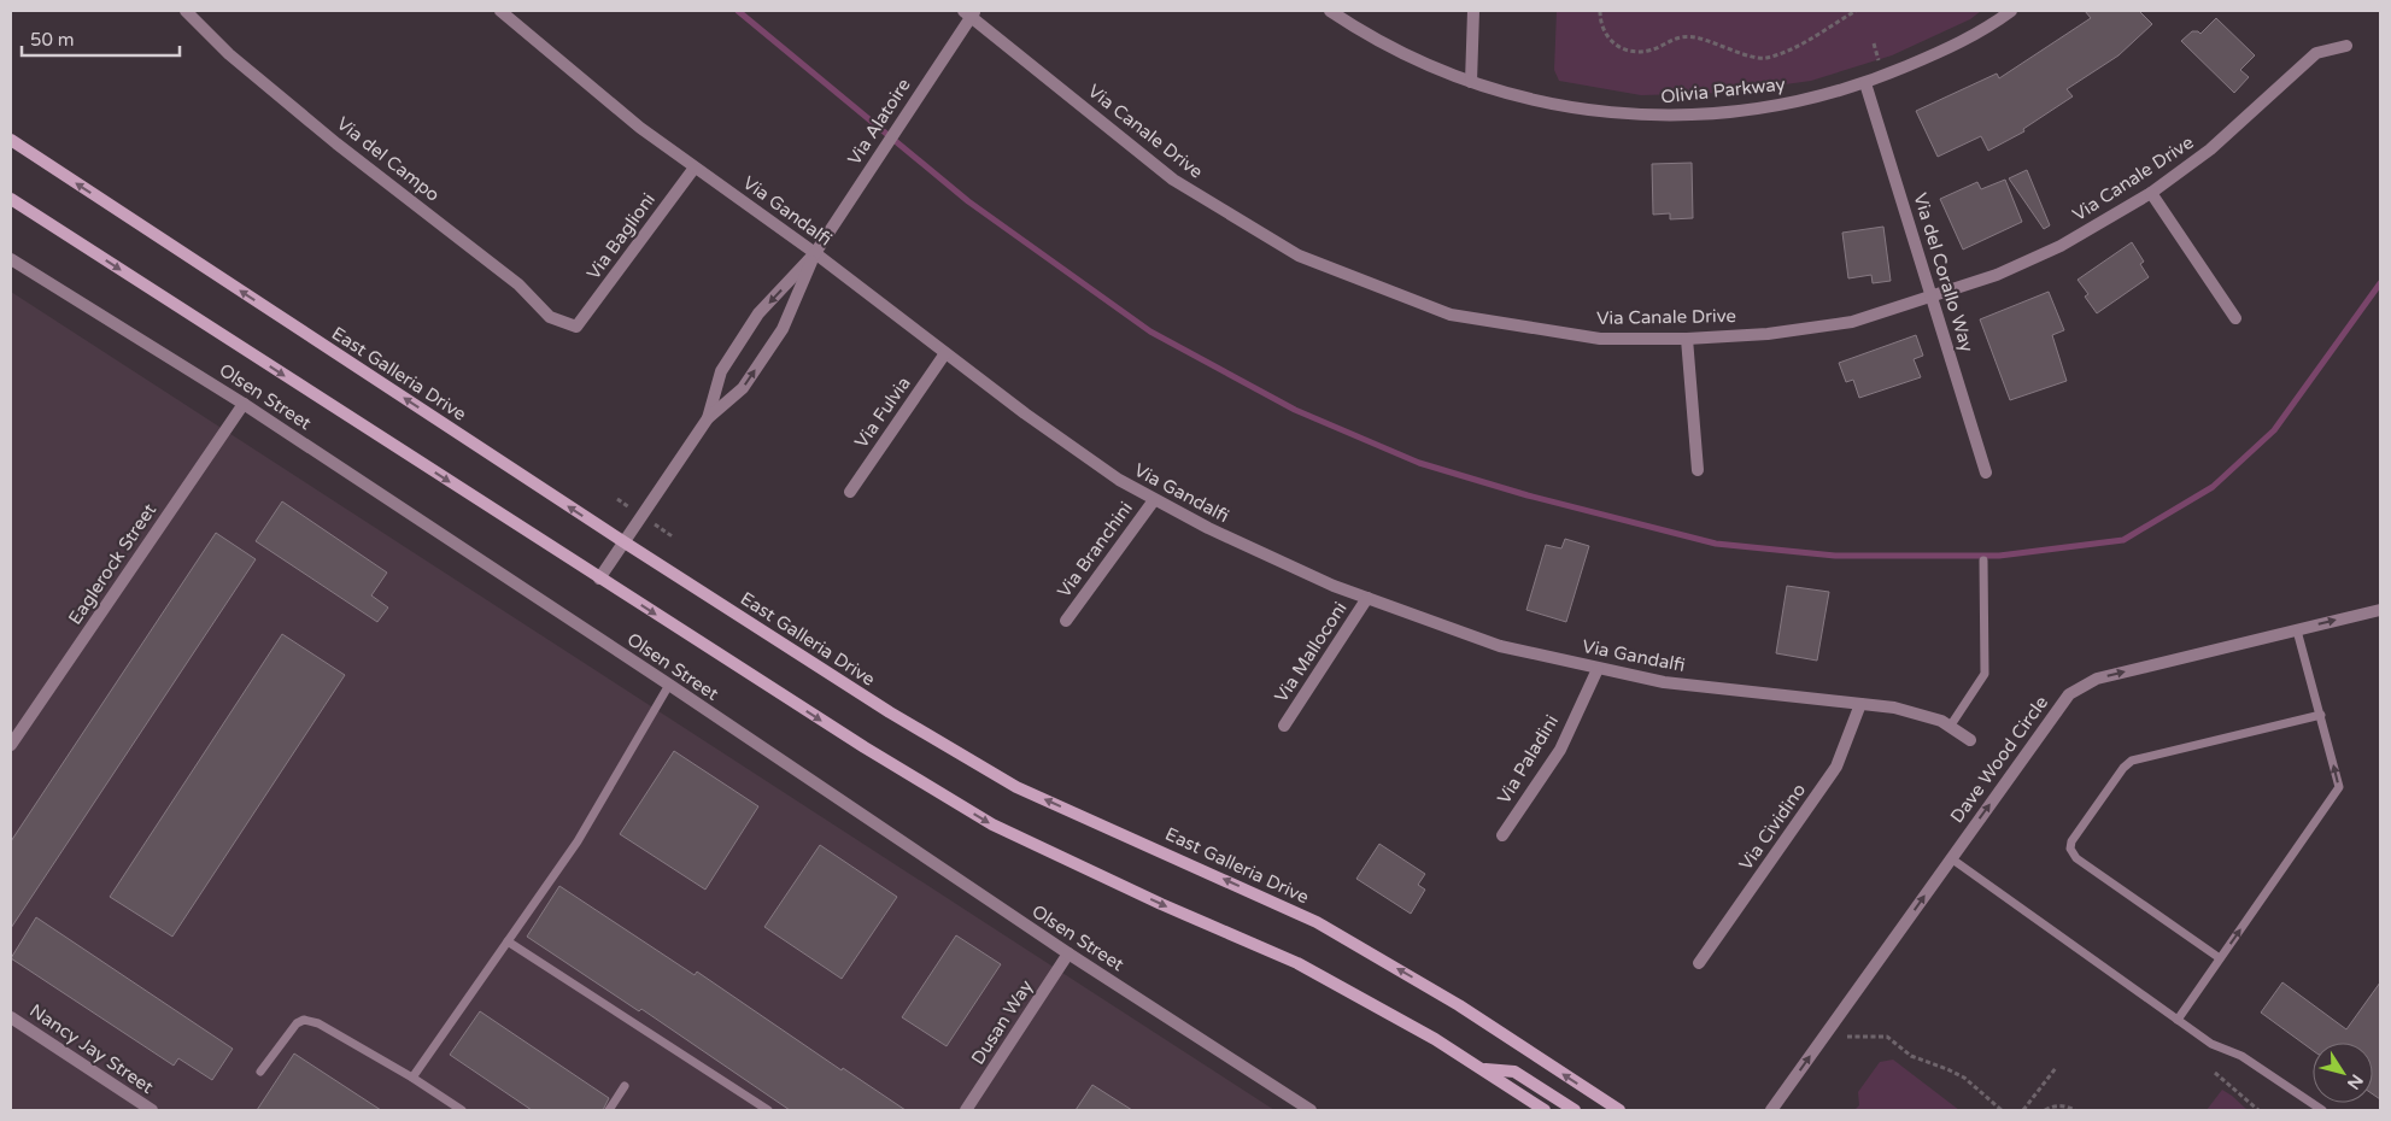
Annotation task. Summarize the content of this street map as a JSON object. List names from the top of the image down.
{
  "streets": {
    "main road": ["East Galleria Drive"],
    "street": [
      "Olivia Parkway",
      "Via Alatoire",
      "Via Canale Drive",
      "Via del Campo",
      "Via Gandalfi",
      "Via Baglioni",
      "Via del Corallo Way",
      "Olsen Street",
      "Via Fulvia",
      "Via Branchini",
      "Eaglerock Street",
      "Via Malloconi",
      "Via Paladini",
      "Dave Wood Circle",
      "Via Cividino",
      "Dusan Way",
      "Nancy Jay Street"
    ]
  },
  "crossings": [
    ["Olivia Parkway", "Via del Corallo Way"],
    ["Via Alatoire", "Via Canale Drive"],
    ["Via Alatoire", "Via Gandalfi"],
    ["Via Alatoire", "East Galleria Drive"],
    ["Via Canale Drive", "Via del Corallo Way"],
    ["Via del Campo", "Via Baglioni"],
    ["Via Gandalfi", "Via Baglioni"],
    ["Via Gandalfi", "Via Fulvia"],
    ["Via Gandalfi", "Via Branchini"],
    ["Via Gandalfi", "Via Malloconi"],
    ["Via Gandalfi", "Via Paladini"],
    ["Via Gandalfi", "Via Cividino"],
    ["Olsen Street", "Eaglerock Street"],
    ["Olsen Street", "Dusan Way"]
  ],
  "one_way": ["Dave Wood Circle"],
  "scale_bar": "50 m",
  "north": "bottom right"
}
